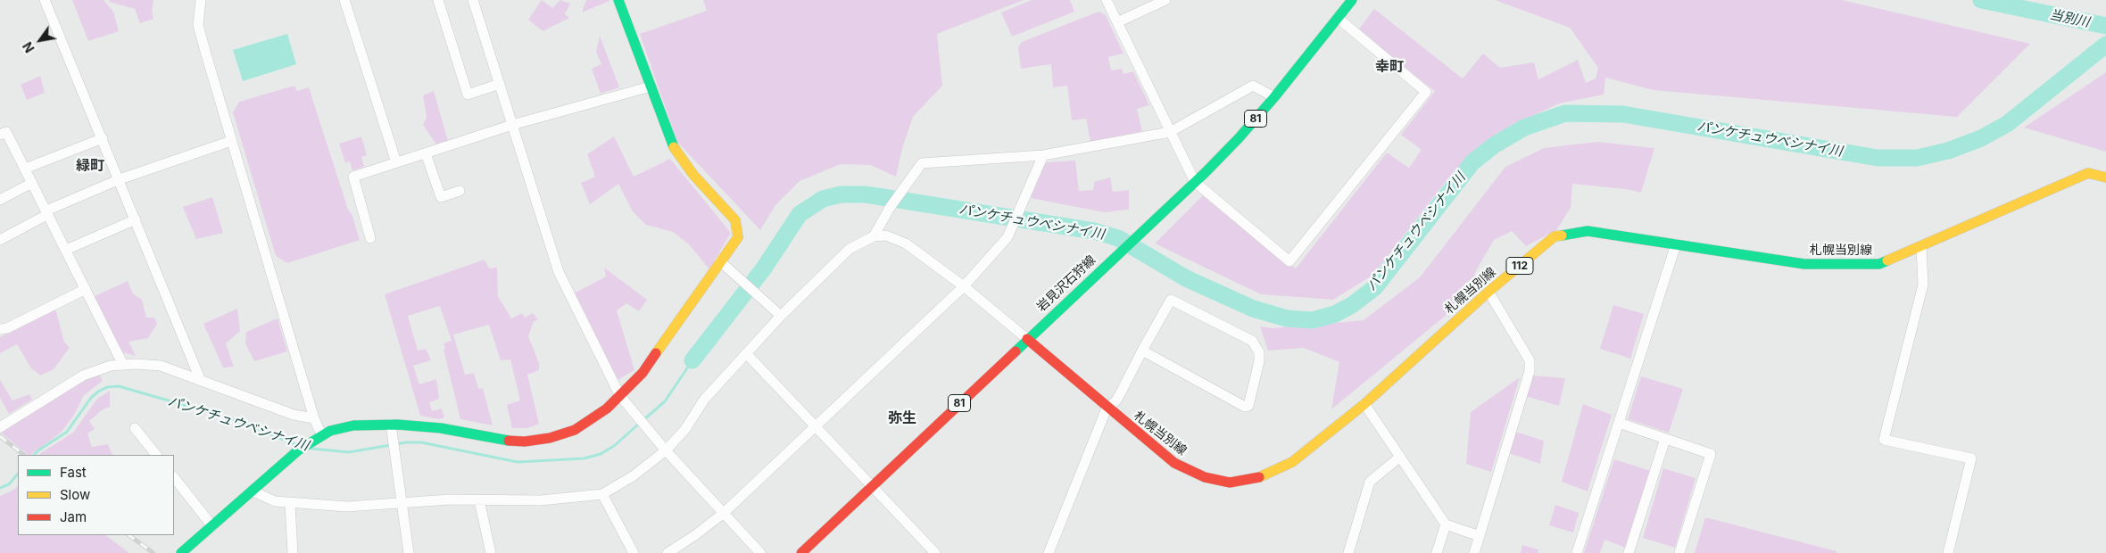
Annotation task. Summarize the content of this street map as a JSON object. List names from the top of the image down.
{
  "streets": {
    "main road": [
      "81",
      "札幌当別線",
      "112",
      "岩見沢石狩線"
    ]
  },
  "crossings": [
    ["札幌当別線", "岩見沢石狩線"]
  ],
  "districts": ["幸町", "緑町", "弥生"],
  "water": ["当別川", "パンケチュウベシナイ川"],
  "legend": ["Fast", "Slow", "Jam"],
  "north": "bottom left"
}
